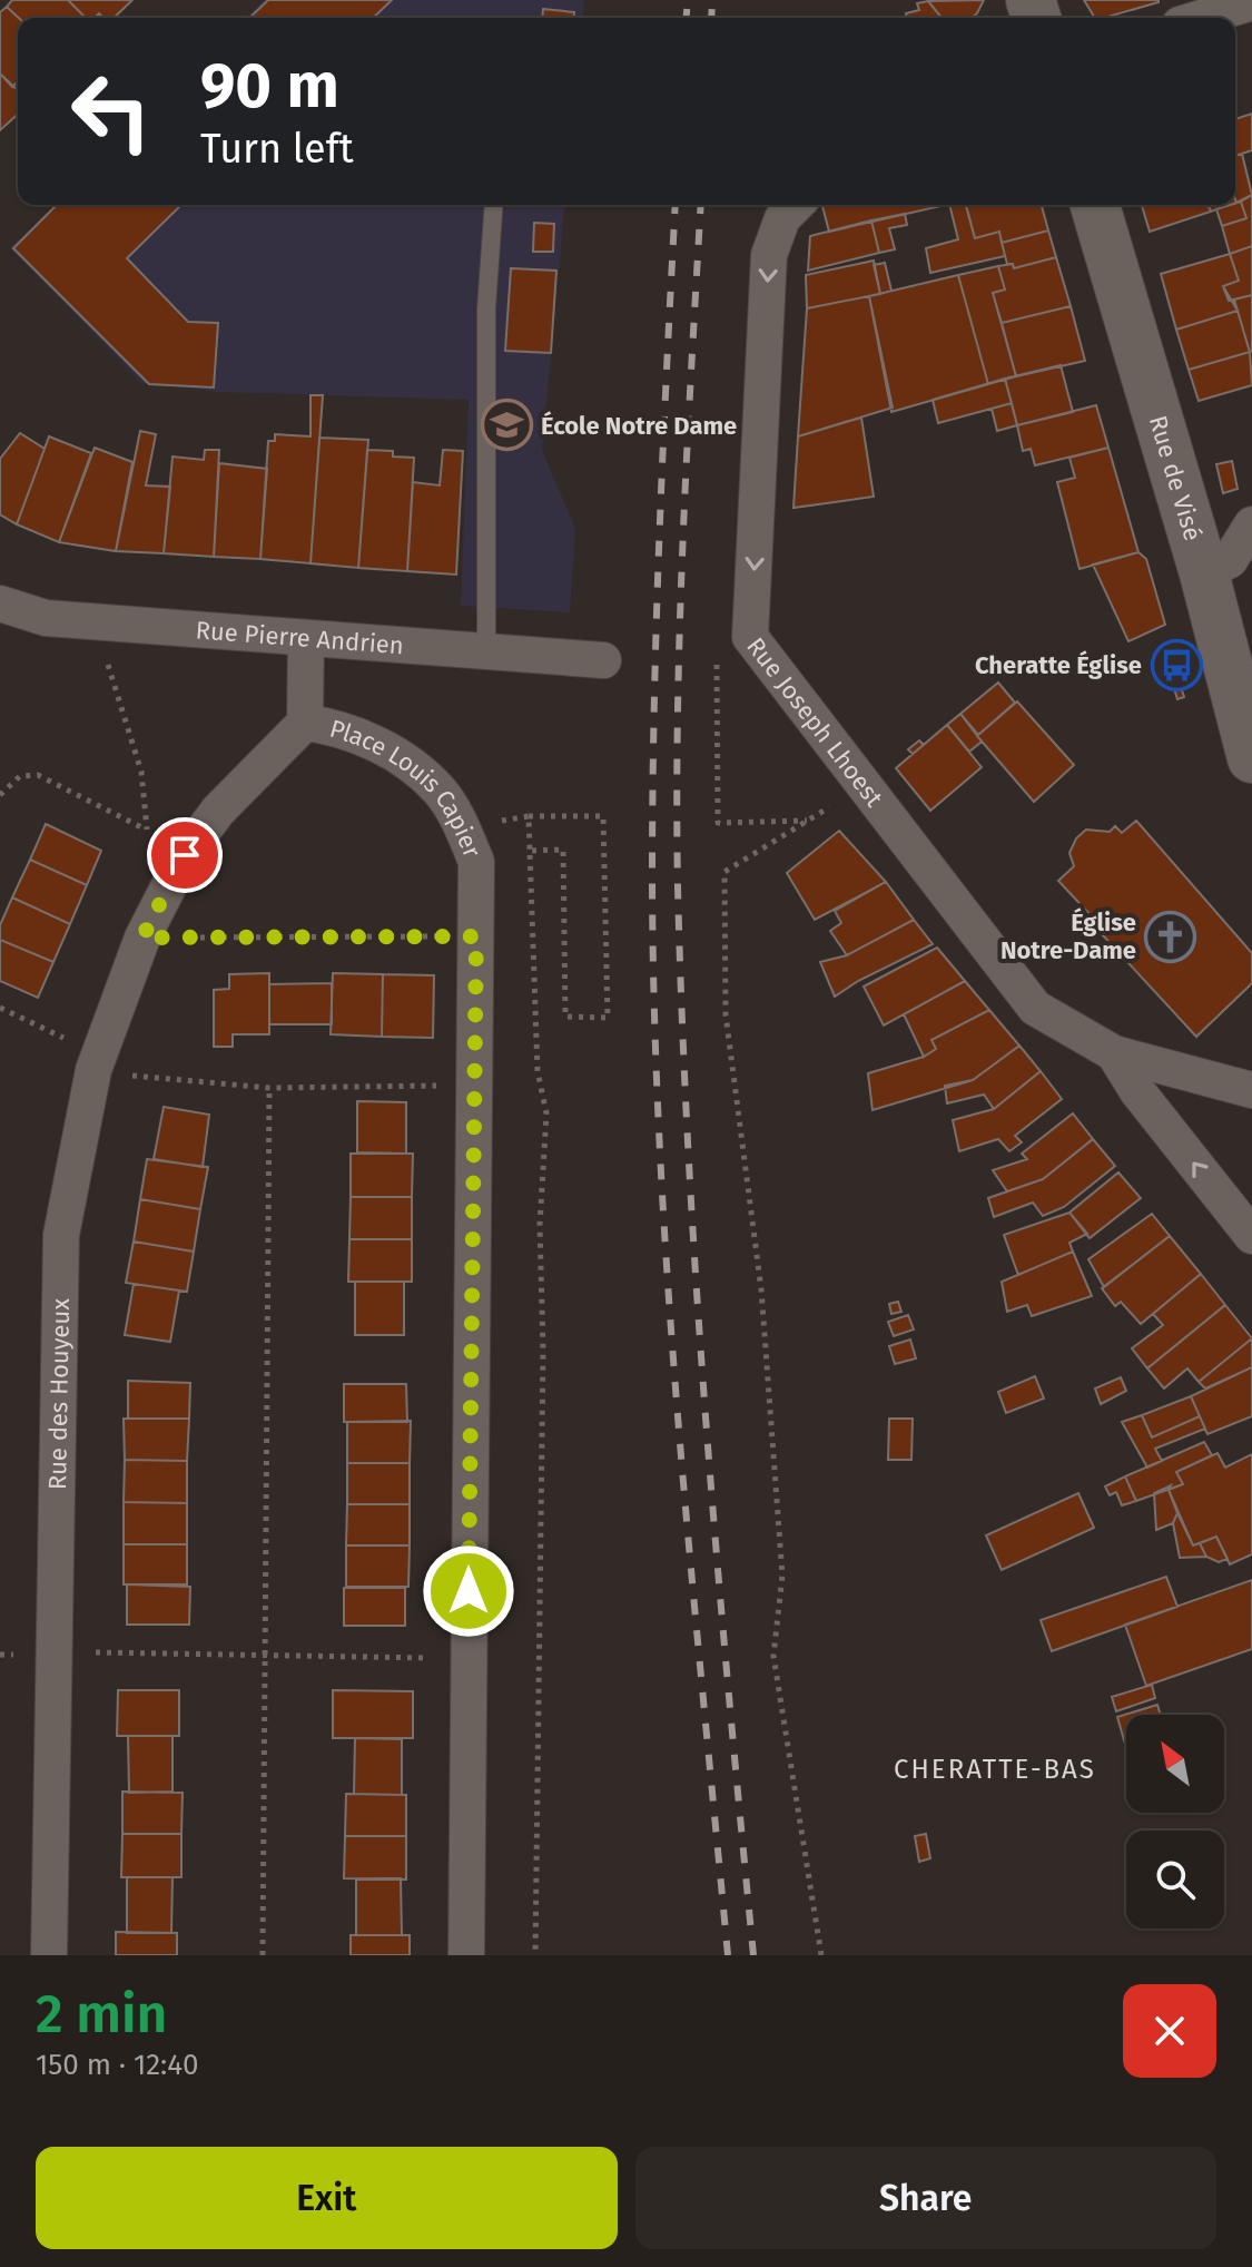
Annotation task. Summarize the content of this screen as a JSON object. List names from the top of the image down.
{
  "streets": {
    "street": [
      "Rue de Visé",
      "Rue Pierre Andrien",
      "Rue Joseph Lhoest",
      "Place Louis Capier",
      "Rue des Houyeux"
    ]
  },
  "crossings": [
    ["Rue Pierre Andrien", "Place Louis Capier"],
    ["Place Louis Capier", "Rue des Houyeux"]
  ],
  "one_way": ["Rue Joseph Lhoest"],
  "districts": ["CHERATTE-BAS"],
  "places": {
    "school or university": ["École Notre Dame"],
    "bus stop": ["Cheratte Église"],
    "church": ["Église Notre-Dame"]
  },
  "north": "top left",
  "page": {
    "turn": ["90 m", "Turn left"],
    "heading": ["2 min", "150 m · 12:40"],
    "buttons": ["Exit", "Share"]
  }
}
